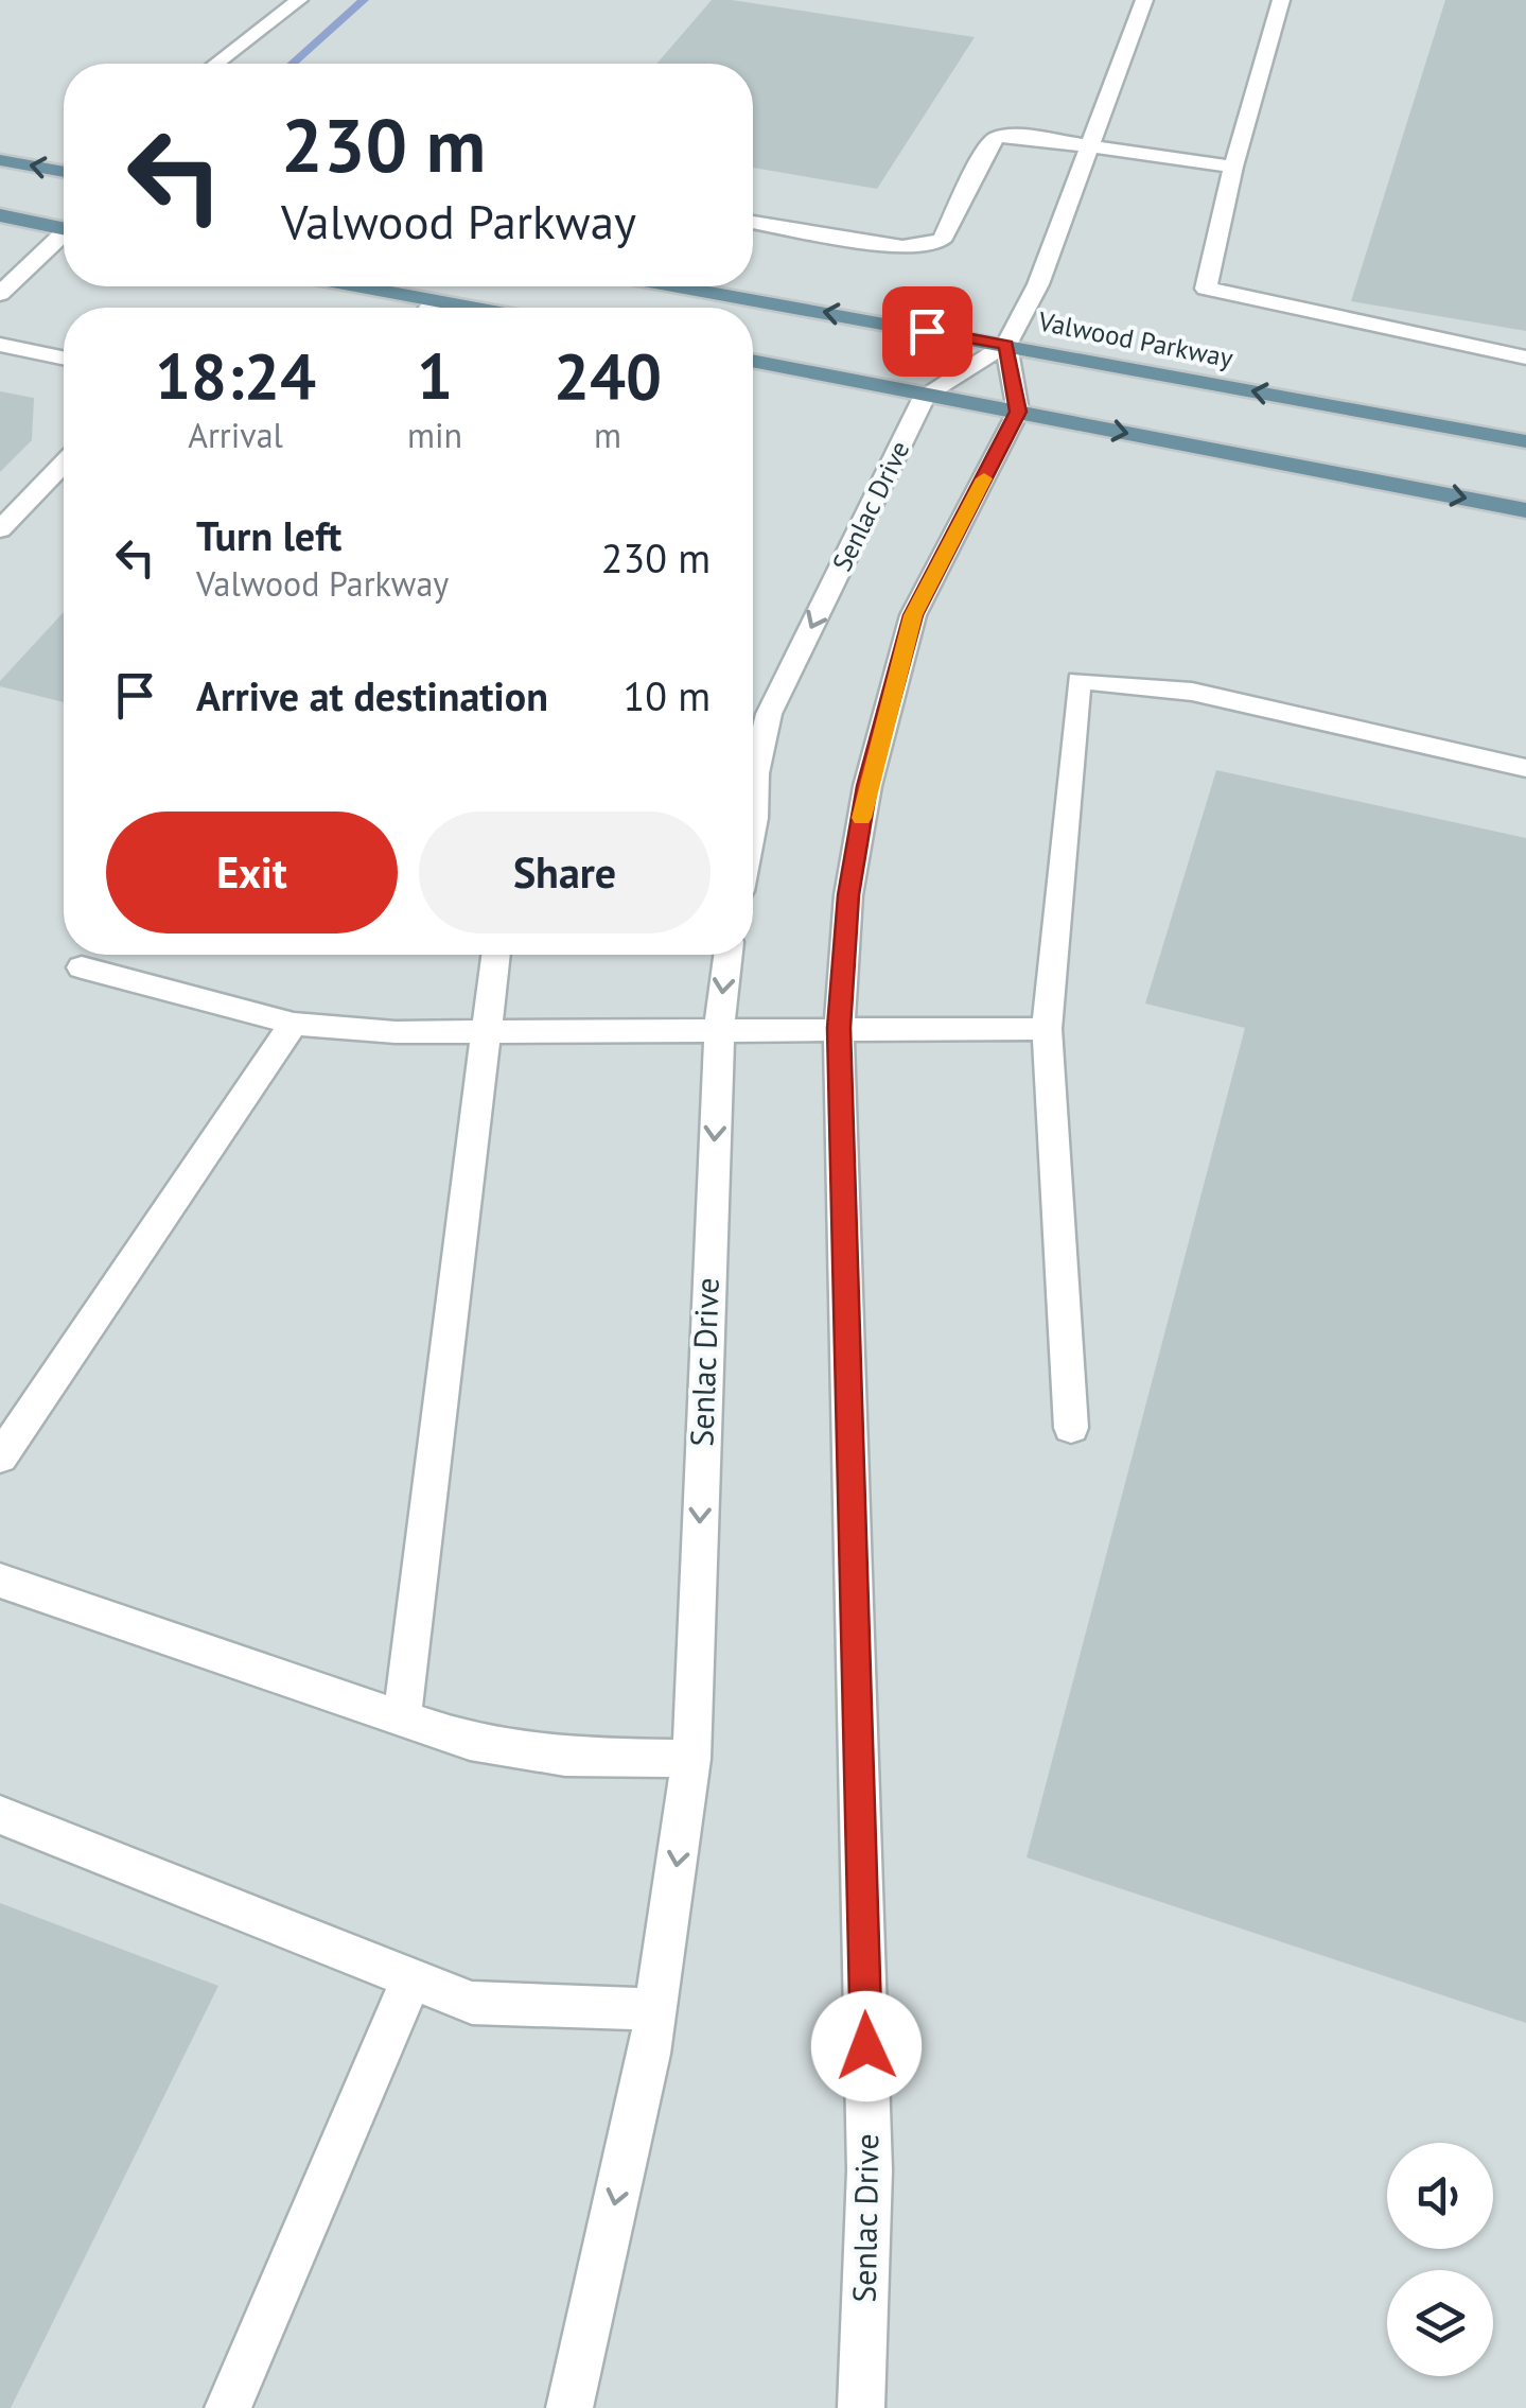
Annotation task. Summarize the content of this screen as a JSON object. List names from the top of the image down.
{
  "streets": {
    "main road": ["Valwood Parkway"],
    "street": ["Senlac Drive"]
  },
  "page": {
    "turn": ["230 m", "Valwood Parkway"],
    "eta": [
      "18:24",
      "Arrival",
      "1",
      "min",
      "240",
      "m"
    ],
    "list": [
      {
        "name": "Turn left",
        "note": "Valwood Parkway",
        "value": "230 m"
      },
      {
        "name": "Arrive at destination",
        "value": "10 m"
      }
    ],
    "buttons": ["Exit", "Share"]
  }
}
